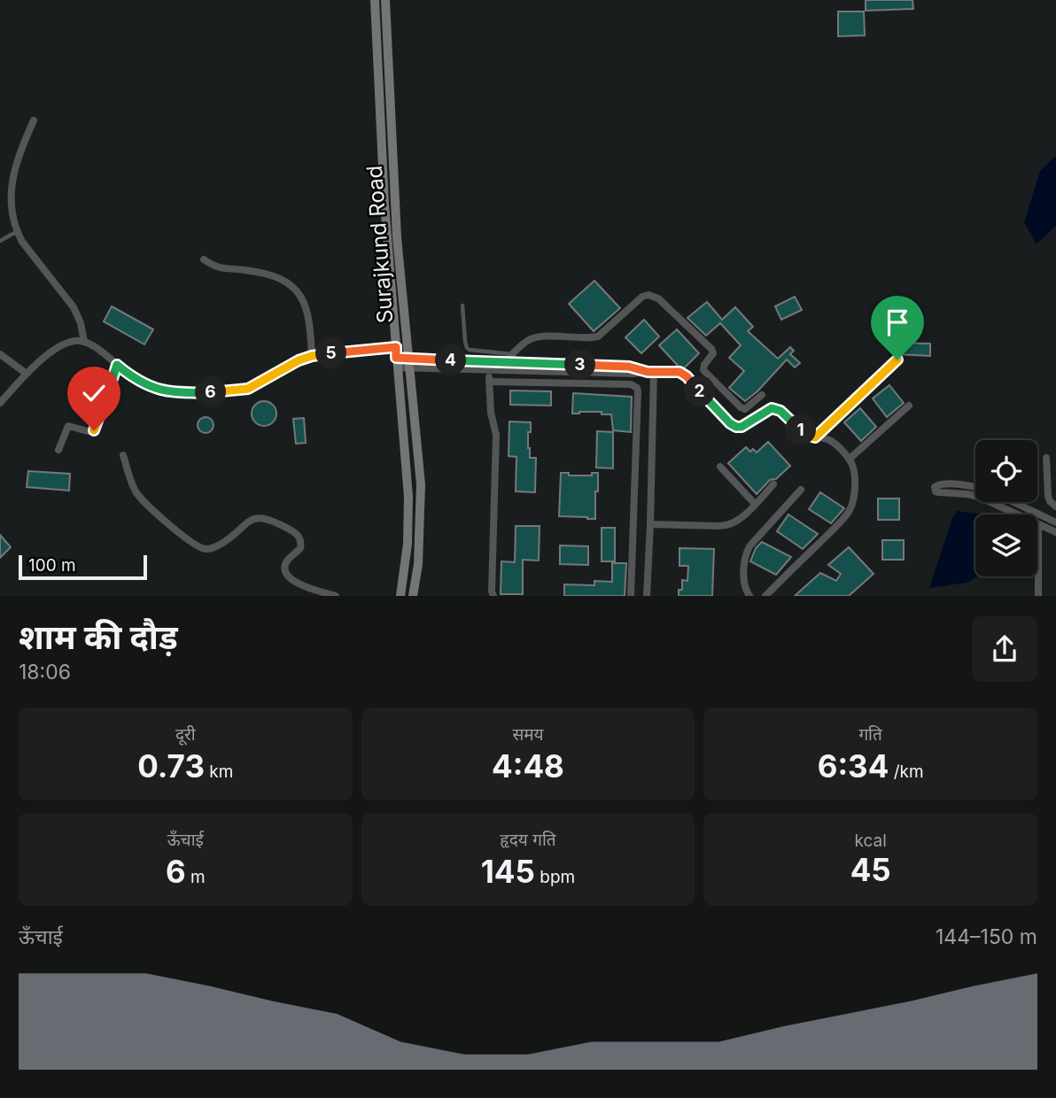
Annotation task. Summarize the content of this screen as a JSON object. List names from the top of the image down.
{
  "streets": {
    "main road": ["Surajkund Road"]
  },
  "scale_bar": "100 m",
  "page": {
    "pins": [
      "5",
      "4",
      "3",
      "2",
      "6",
      "1"
    ],
    "scale": "100 m",
    "heading": ["शाम की दौड़", "18:06"],
    "stats": [
      ["दूरी", "0.73 km"],
      ["समय", "4:48"],
      ["गति", "6:34 /km"],
      ["ऊँचाई", "6 m"],
      ["हृदय गति", "145 bpm"],
      ["kcal", "45"]
    ],
    "chart": ["ऊँचाई", "144–150 m"]
  }
}
